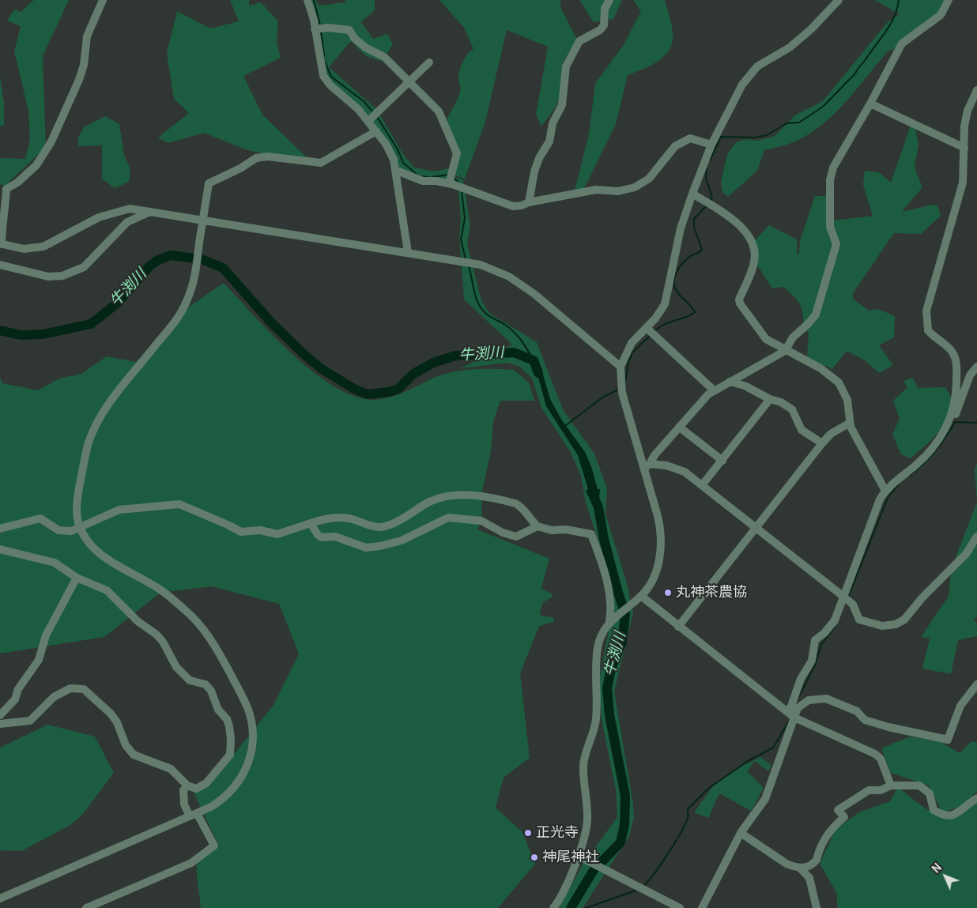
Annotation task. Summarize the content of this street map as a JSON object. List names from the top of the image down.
{
  "water": ["牛渕川"],
  "places": ["丸神茶農協", "正光寺", "神尾神社"],
  "north": "top left"
}
